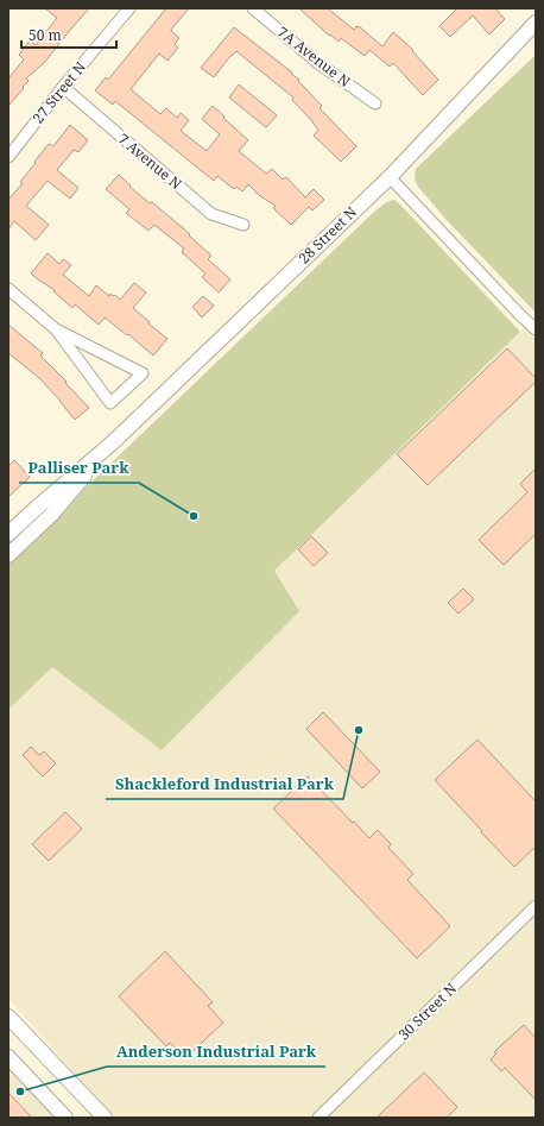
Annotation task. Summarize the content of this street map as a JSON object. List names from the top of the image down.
{
  "streets": {
    "main road": ["28 Street N"],
    "street": [
      "7A Avenue N",
      "27 Street N",
      "7 Avenue N",
      "30 Street N"
    ]
  },
  "crossings": [
    ["27 Street N", "7 Avenue N"]
  ],
  "places": ["Palliser Park", "Shackleford Industrial Park", "Anderson Industrial Park"],
  "scale_bar": "50 m"
}
